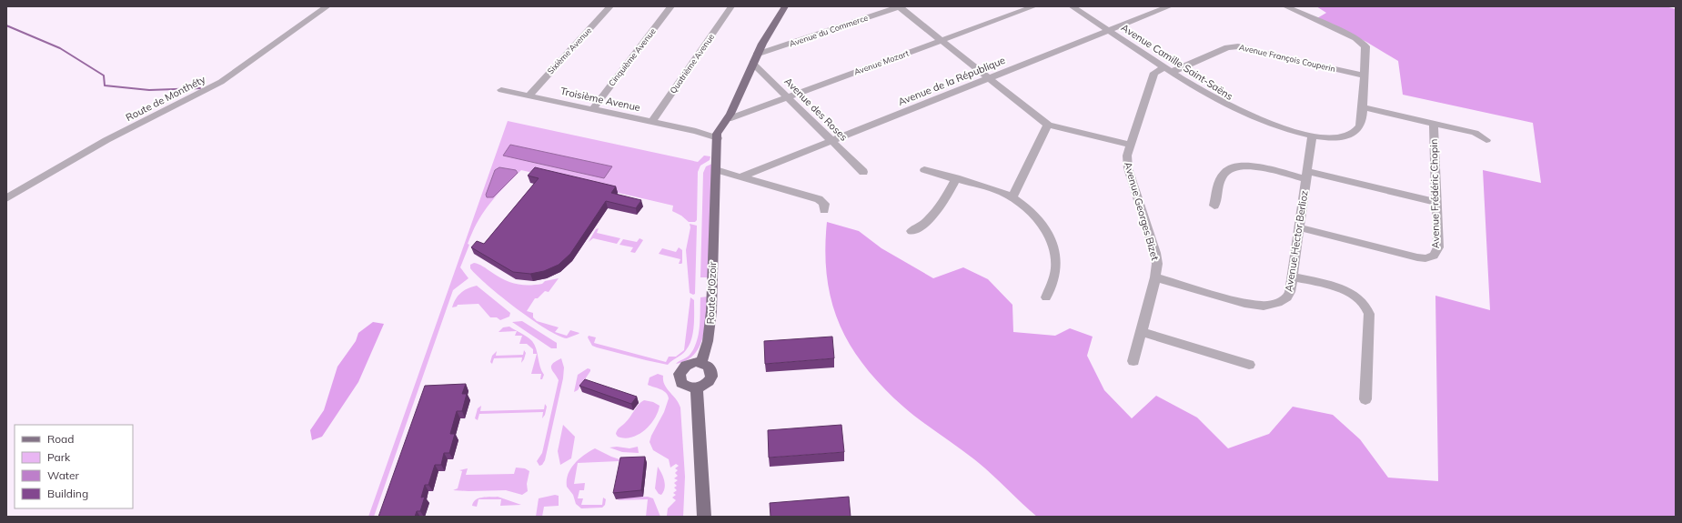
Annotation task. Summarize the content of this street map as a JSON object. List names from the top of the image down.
{
  "streets": {
    "main road": ["Route d'Ozoir"],
    "street": [
      "Avenue du Commerce",
      "Sixième Avenue",
      "Cinquième Avenue",
      "Avenue François Couperin",
      "Avenue Camille Saint-Saëns",
      "Avenue Mozart",
      "Quatrième Avenue",
      "Avenue de la République",
      "Route de Monthéty",
      "Troisième Avenue",
      "Avenue des Roses",
      "Avenue Frédéric Chopin",
      "Avenue Georges Bizet",
      "Avenue Hector Berlioz"
    ]
  },
  "crossings": [
    ["Avenue du Commerce", "Avenue des Roses"],
    ["Sixième Avenue", "Troisième Avenue"],
    ["Cinquième Avenue", "Troisième Avenue"],
    ["Avenue François Couperin", "Avenue Camille Saint-Saëns"],
    ["Avenue François Couperin", "Avenue Georges Bizet"],
    ["Avenue Camille Saint-Saëns", "Avenue de la République"],
    ["Avenue Camille Saint-Saëns", "Avenue Georges Bizet"],
    ["Avenue Camille Saint-Saëns", "Avenue Hector Berlioz"],
    ["Avenue Mozart", "Avenue des Roses"],
    ["Quatrième Avenue", "Troisième Avenue"],
    ["Avenue de la République", "Avenue des Roses"],
    ["Troisième Avenue", "Route d'Ozoir"],
    ["Avenue Frédéric Chopin", "Avenue Hector Berlioz"],
    ["Avenue Georges Bizet", "Avenue Hector Berlioz"]
  ],
  "legend": [
    "Road",
    "Park",
    "Water",
    "Building"
  ]
}
